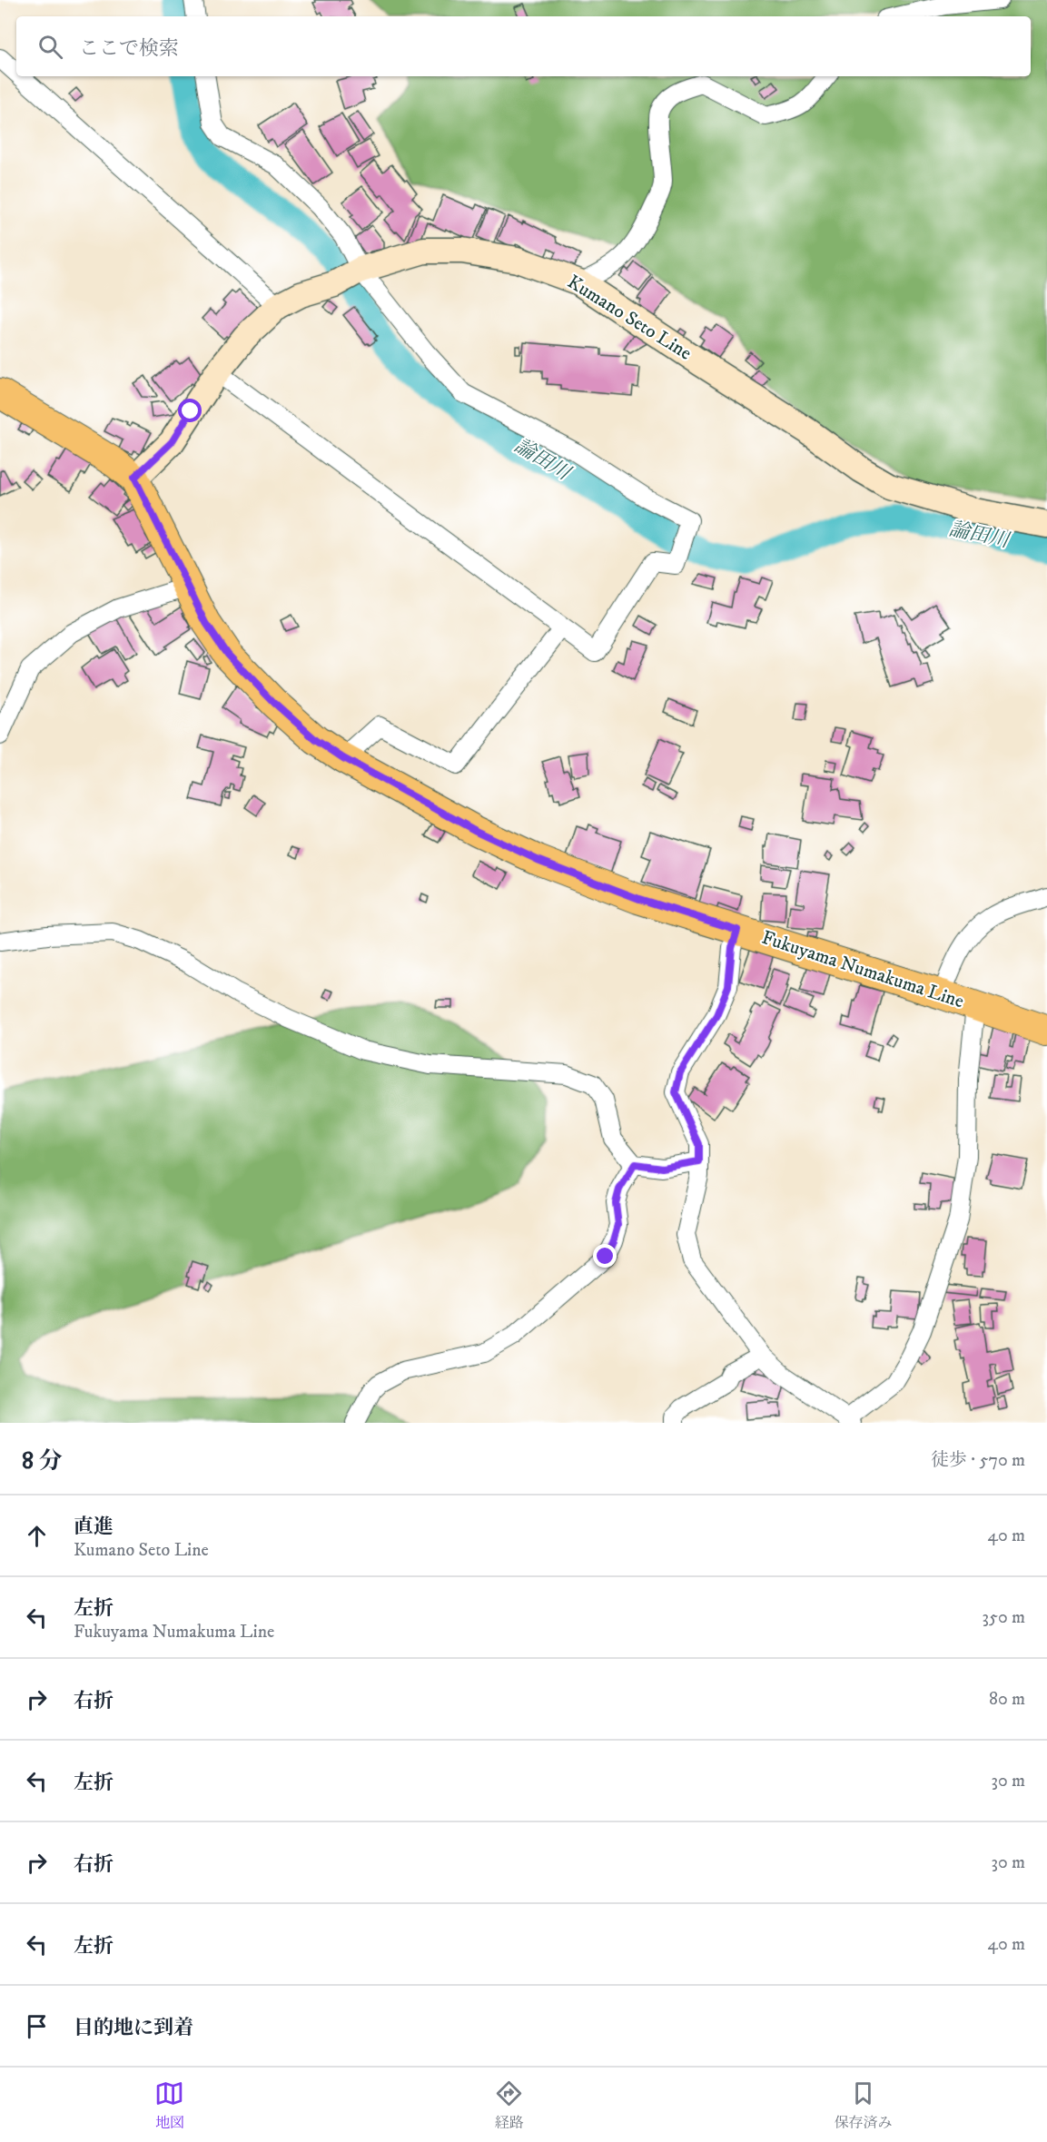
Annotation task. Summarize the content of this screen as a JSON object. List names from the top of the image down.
{
  "streets": {
    "main road": ["Kumano Seto Line", "Fukuyama Numakuma Line"]
  },
  "crossings": [
    ["Kumano Seto Line", "Fukuyama Numakuma Line"]
  ],
  "water": ["論田川"],
  "page": {
    "search": "ここで検索",
    "heading": ["8 分", "徒歩 · 570 m"],
    "list": [
      ["直進", "Kumano Seto Line", "40 m"],
      ["左折", "Fukuyama Numakuma Line", "350 m"],
      ["右折", "80 m"],
      ["左折", "30 m"],
      ["右折", "30 m"],
      ["左折", "40 m"],
      "目的地に到着"
    ],
    "nav": ["地図", "経路", "保存済み"]
  }
}
